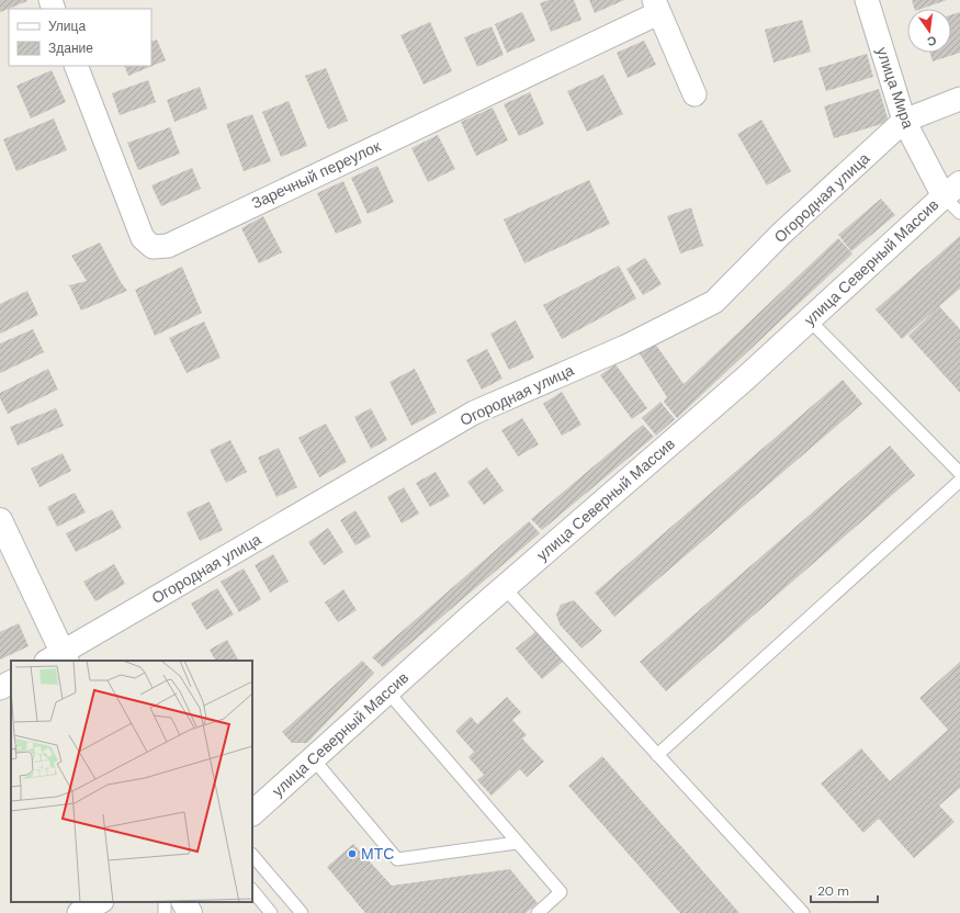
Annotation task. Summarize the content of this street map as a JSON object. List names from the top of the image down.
{
  "streets": {
    "street": [
      "улица Мира",
      "Заречный переулок",
      "Огородная улица",
      "улица Северный Массив"
    ]
  },
  "crossings": [
    ["улица Мира", "Огородная улица"],
    ["улица Мира", "улица Северный Массив"]
  ],
  "places": ["МТС"],
  "legend": ["Улица", "Здание"],
  "scale_bar": "20 m",
  "north": "bottom"
}
